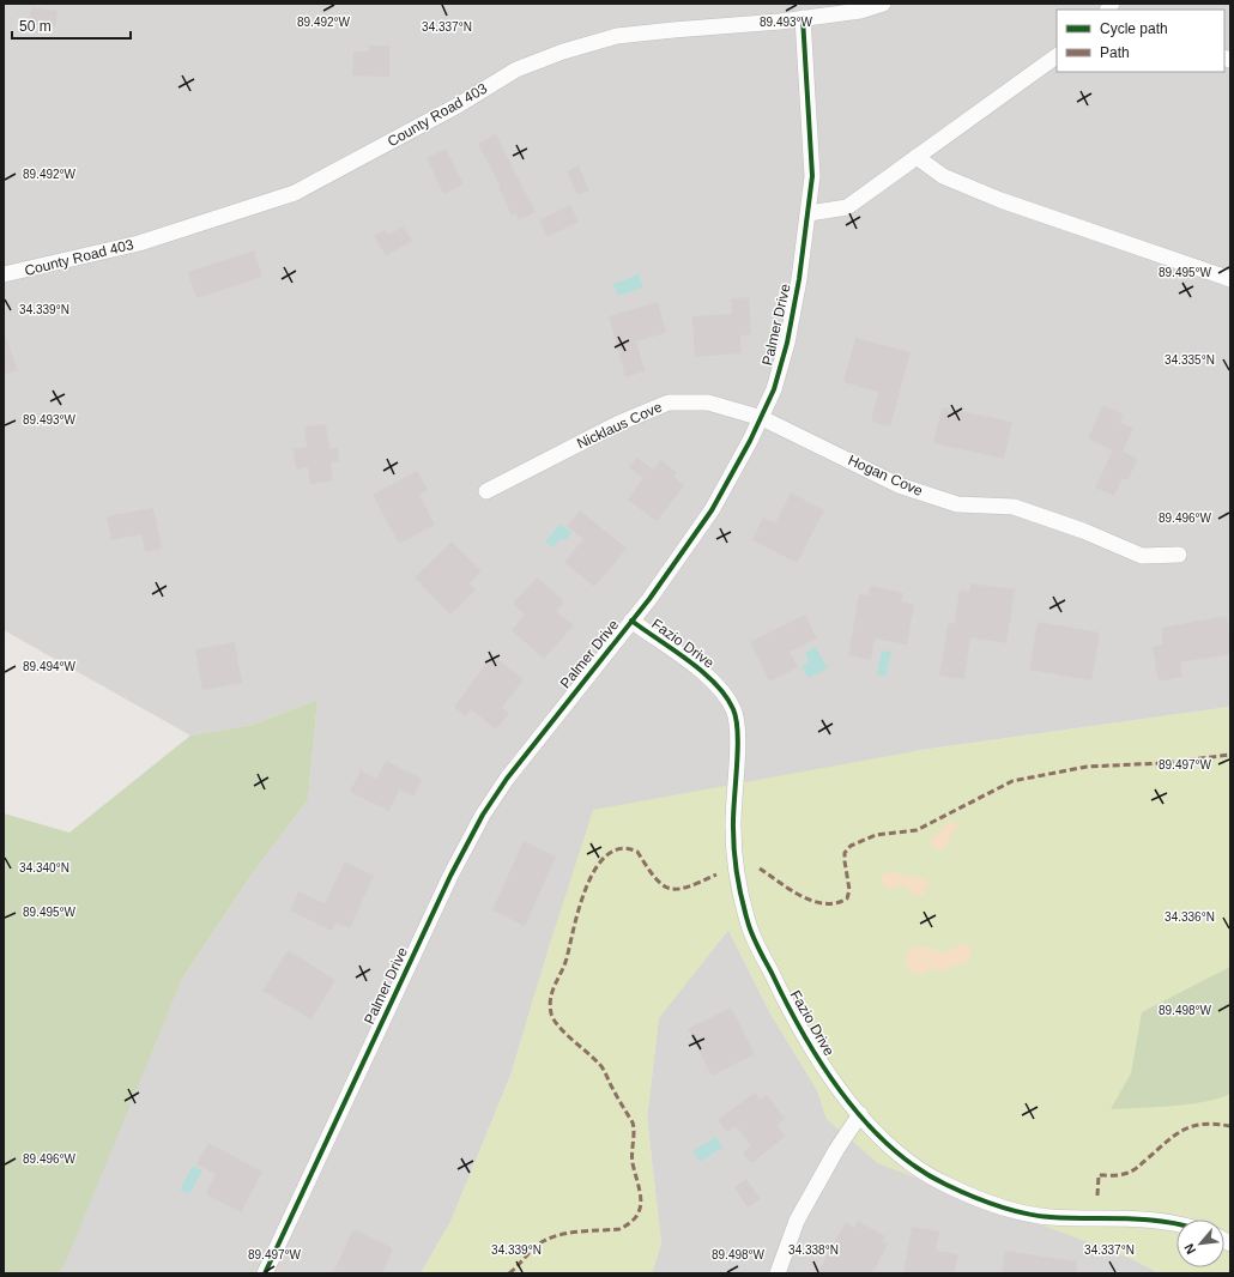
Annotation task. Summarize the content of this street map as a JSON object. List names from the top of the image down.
{
  "streets": {
    "street": [
      "County Road 403",
      "Palmer Drive",
      "Nicklaus Cove",
      "Hogan Cove",
      "Fazio Drive"
    ]
  },
  "crossings": [
    ["County Road 403", "Palmer Drive"],
    ["Palmer Drive", "Nicklaus Cove"],
    ["Palmer Drive", "Hogan Cove"],
    ["Palmer Drive", "Fazio Drive"],
    ["Nicklaus Cove", "Hogan Cove"]
  ],
  "legend": ["Cycle path", "Path"],
  "scale_bar": "50 m",
  "north": "bottom left",
  "coordinates": [
    "89.492°W",
    "89.493°W",
    "34.337°N",
    "89.495°W",
    "34.339°N",
    "34.335°N",
    "89.496°W",
    "89.494°W",
    "89.497°W",
    "34.340°N",
    "34.336°N",
    "89.498°W",
    "34.338°N"
  ]
}
